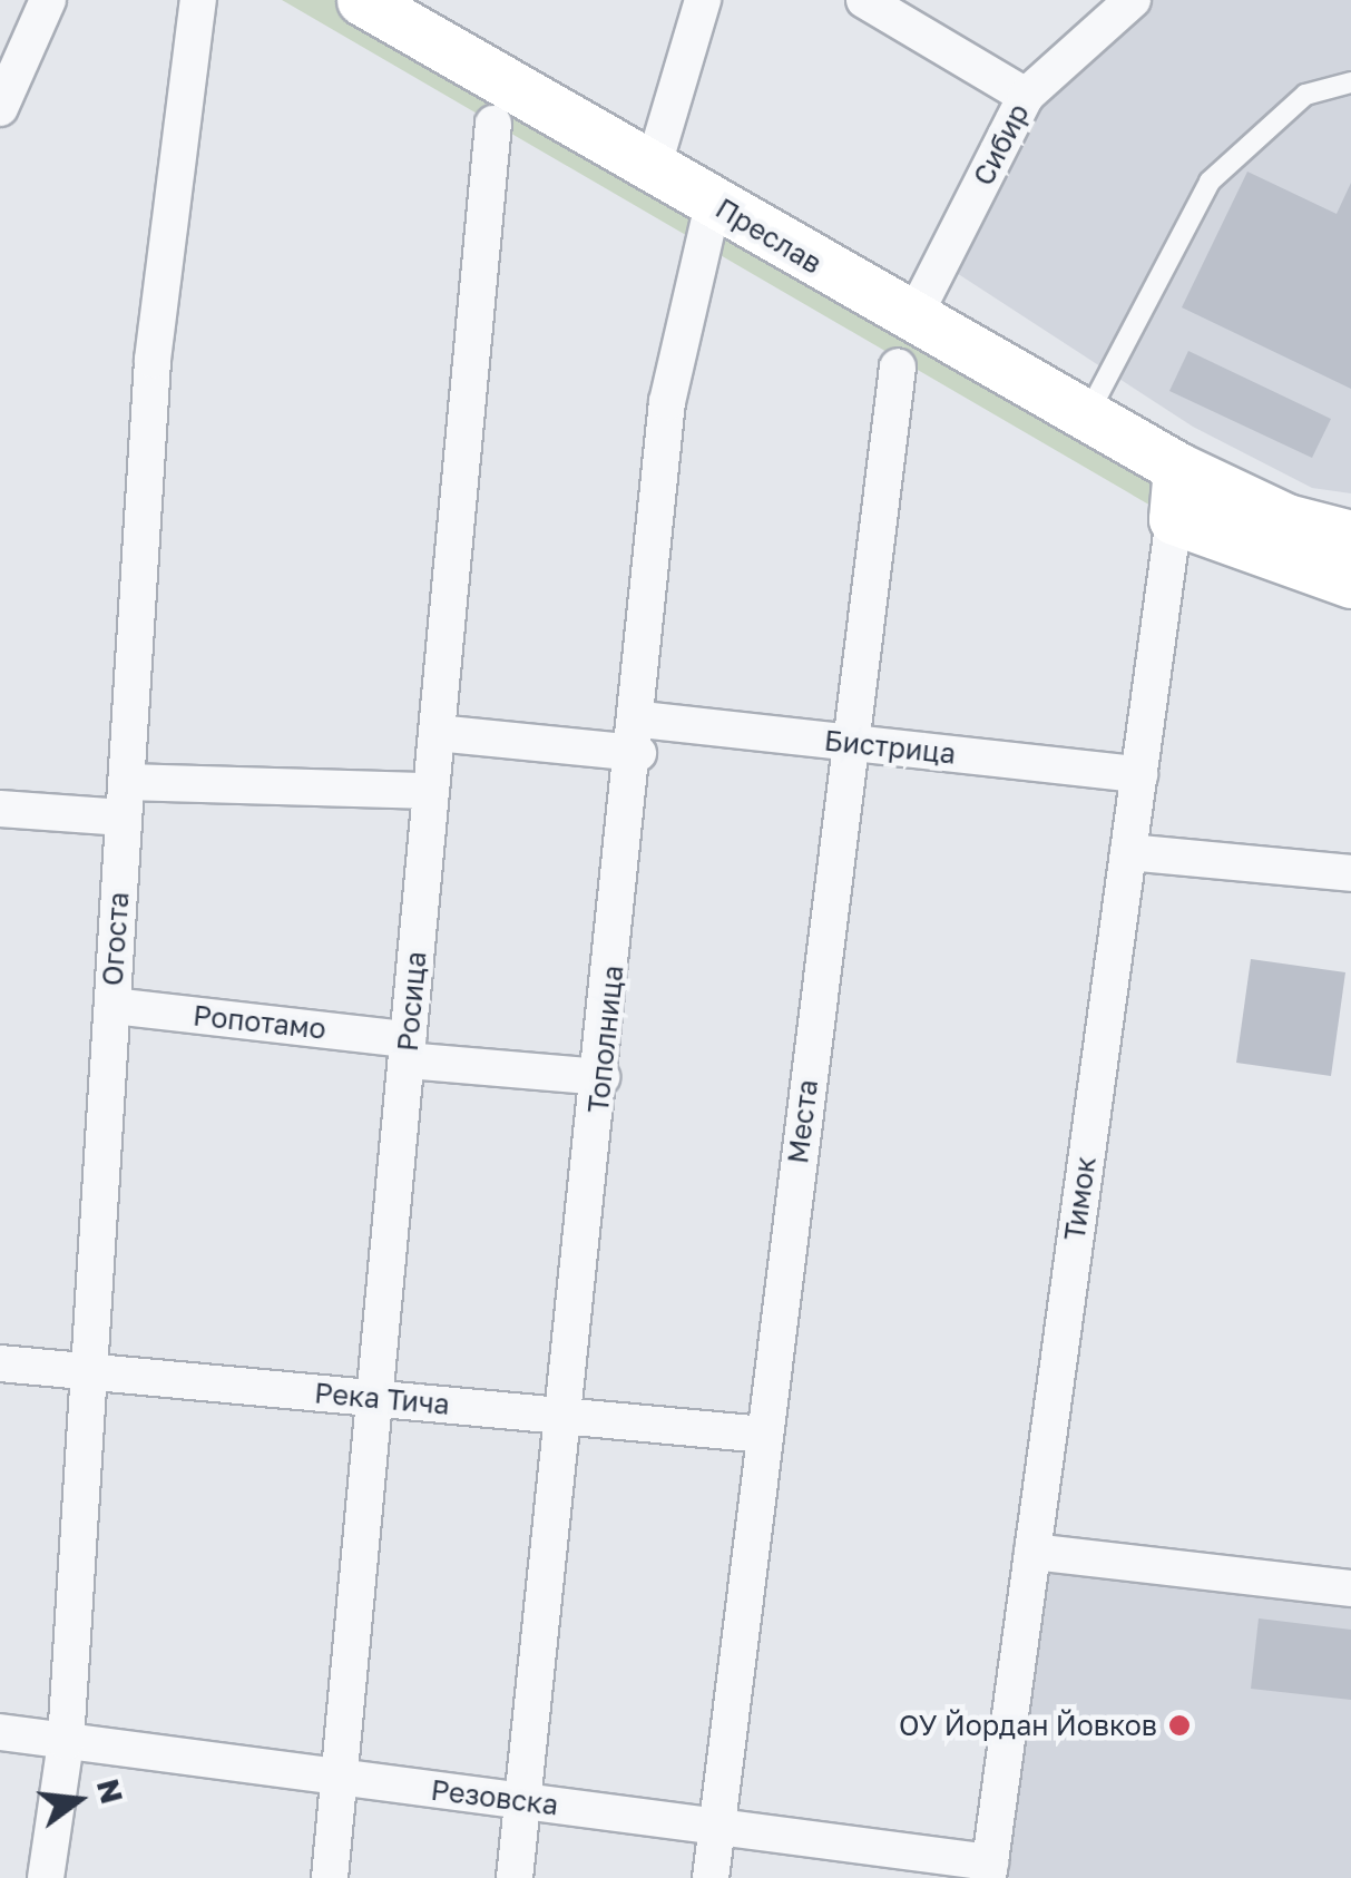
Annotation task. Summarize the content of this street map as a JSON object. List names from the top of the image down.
{
  "streets": {
    "main road": ["Преслав"],
    "street": [
      "Сибир",
      "Бистрица",
      "Огоста",
      "Росица",
      "Ропотамо",
      "Тополница",
      "Места",
      "Тимок",
      "Река Тича",
      "Резовска"
    ]
  },
  "crossings": [
    ["Сибир", "Преслав"],
    ["Сибир", "Места"],
    ["Преслав", "Тополница"],
    ["Преслав", "Места"],
    ["Бистрица", "Росица"],
    ["Бистрица", "Тополница"],
    ["Бистрица", "Места"],
    ["Бистрица", "Тимок"],
    ["Огоста", "Ропотамо"],
    ["Огоста", "Река Тича"],
    ["Огоста", "Резовска"],
    ["Росица", "Ропотамо"],
    ["Росица", "Река Тича"],
    ["Росица", "Резовска"],
    ["Ропотамо", "Тополница"],
    ["Тополница", "Река Тича"],
    ["Тополница", "Резовска"],
    ["Места", "Река Тича"],
    ["Места", "Резовска"],
    ["Тимок", "Резовска"]
  ],
  "places": ["ОУ Йордан Йовков"],
  "north": "right"
}
